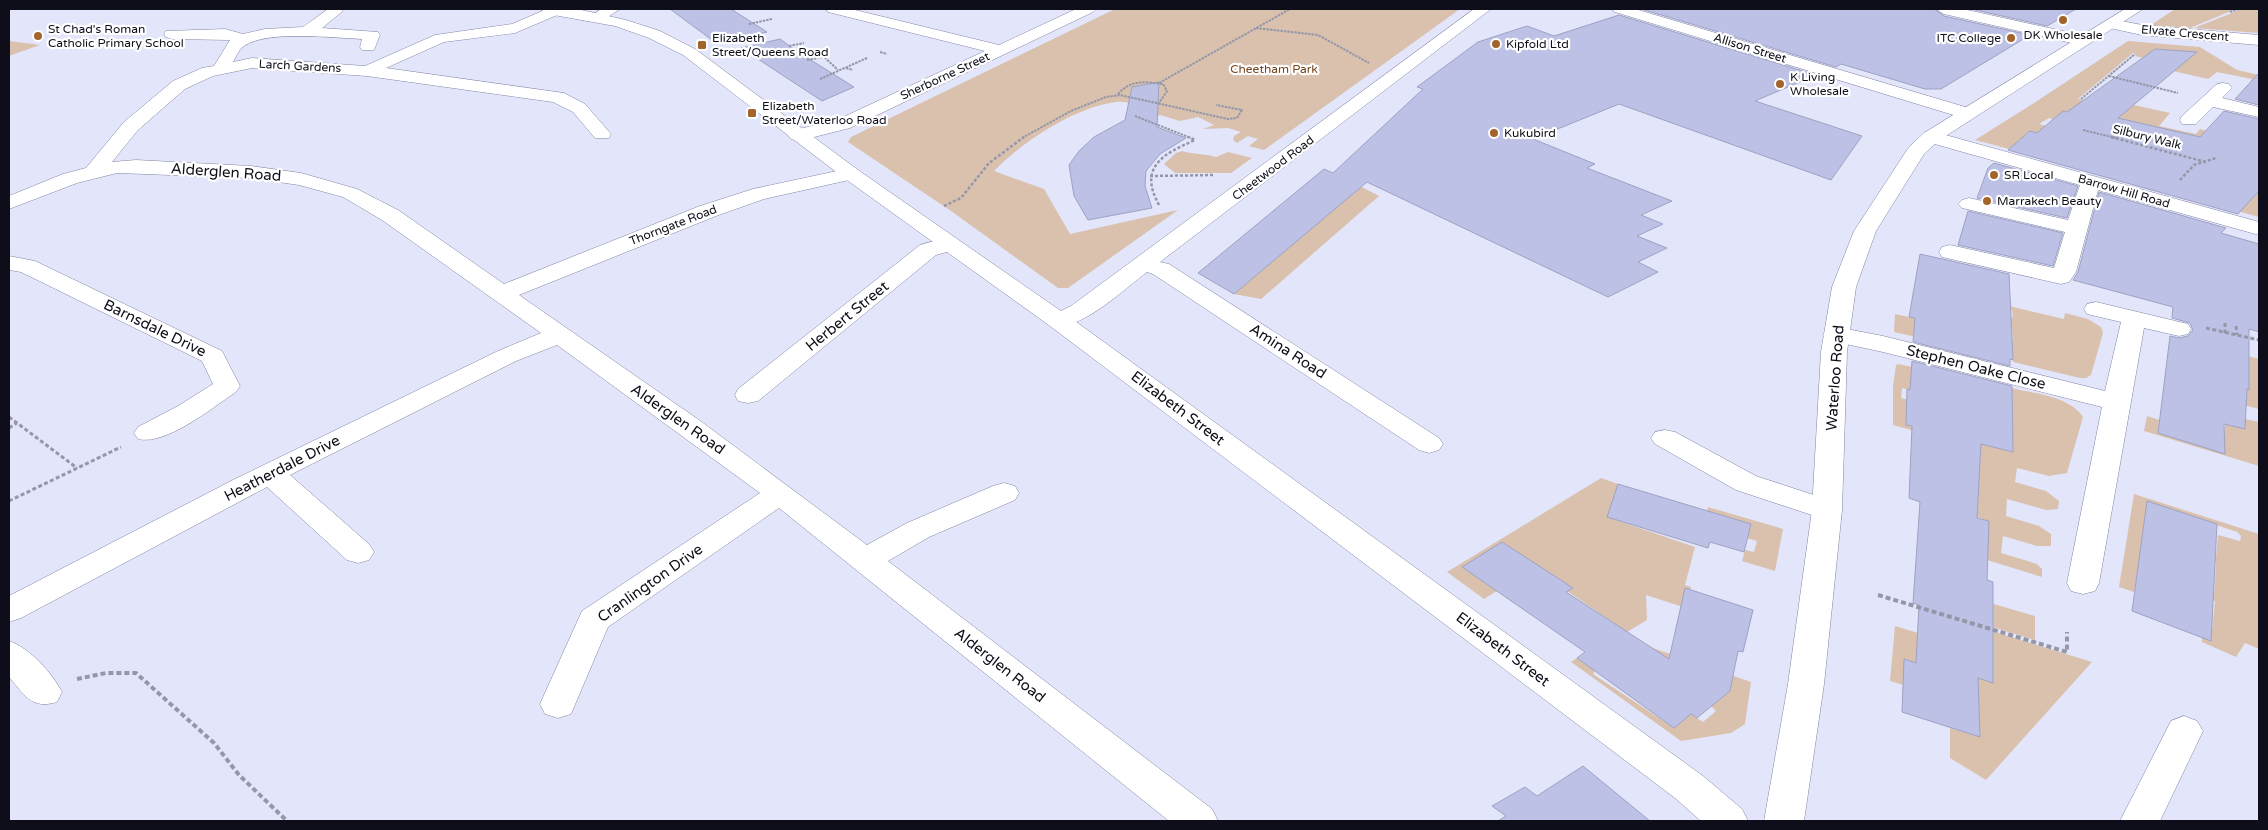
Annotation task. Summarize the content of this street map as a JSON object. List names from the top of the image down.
{
  "streets": {
    "main road": [
      "Elvate Crescent",
      "Allison Street",
      "Larch Gardens",
      "Sherborne Street",
      "Cheetwood Road",
      "Alderglen Road",
      "Barrow Hill Road",
      "Thorngate Road",
      "Herbert Street",
      "Barnsdale Drive",
      "Amina Road",
      "Stephen Oake Close",
      "Waterloo Road",
      "Elizabeth Street",
      "Heatherdale Drive",
      "Cranlington Drive"
    ],
    "path": ["Silbury Walk"]
  },
  "crossings": [
    ["Elvate Crescent", "Waterloo Road"],
    ["Allison Street", "Waterloo Road"],
    ["Larch Gardens", "Alderglen Road"],
    ["Sherborne Street", "Elizabeth Street"],
    ["Cheetwood Road", "Amina Road"],
    ["Cheetwood Road", "Elizabeth Street"],
    ["Alderglen Road", "Thorngate Road"],
    ["Alderglen Road", "Heatherdale Drive"],
    ["Alderglen Road", "Cranlington Drive"],
    ["Barrow Hill Road", "Waterloo Road"],
    ["Thorngate Road", "Elizabeth Street"],
    ["Herbert Street", "Elizabeth Street"],
    ["Stephen Oake Close", "Waterloo Road"]
  ],
  "parks": ["Cheetham Park"],
  "places": {
    "other": [
      "DK Wholesale",
      "St Chad's Roman Catholic Primary School",
      "ITC College",
      "Kipfold Ltd",
      "K Living Wholesale",
      "Kukubird",
      "SR Local",
      "Marrakech Beauty"
    ],
    "transit": ["Elizabeth Street/Queens Road", "Elizabeth Street/Waterloo Road"]
  }
}
